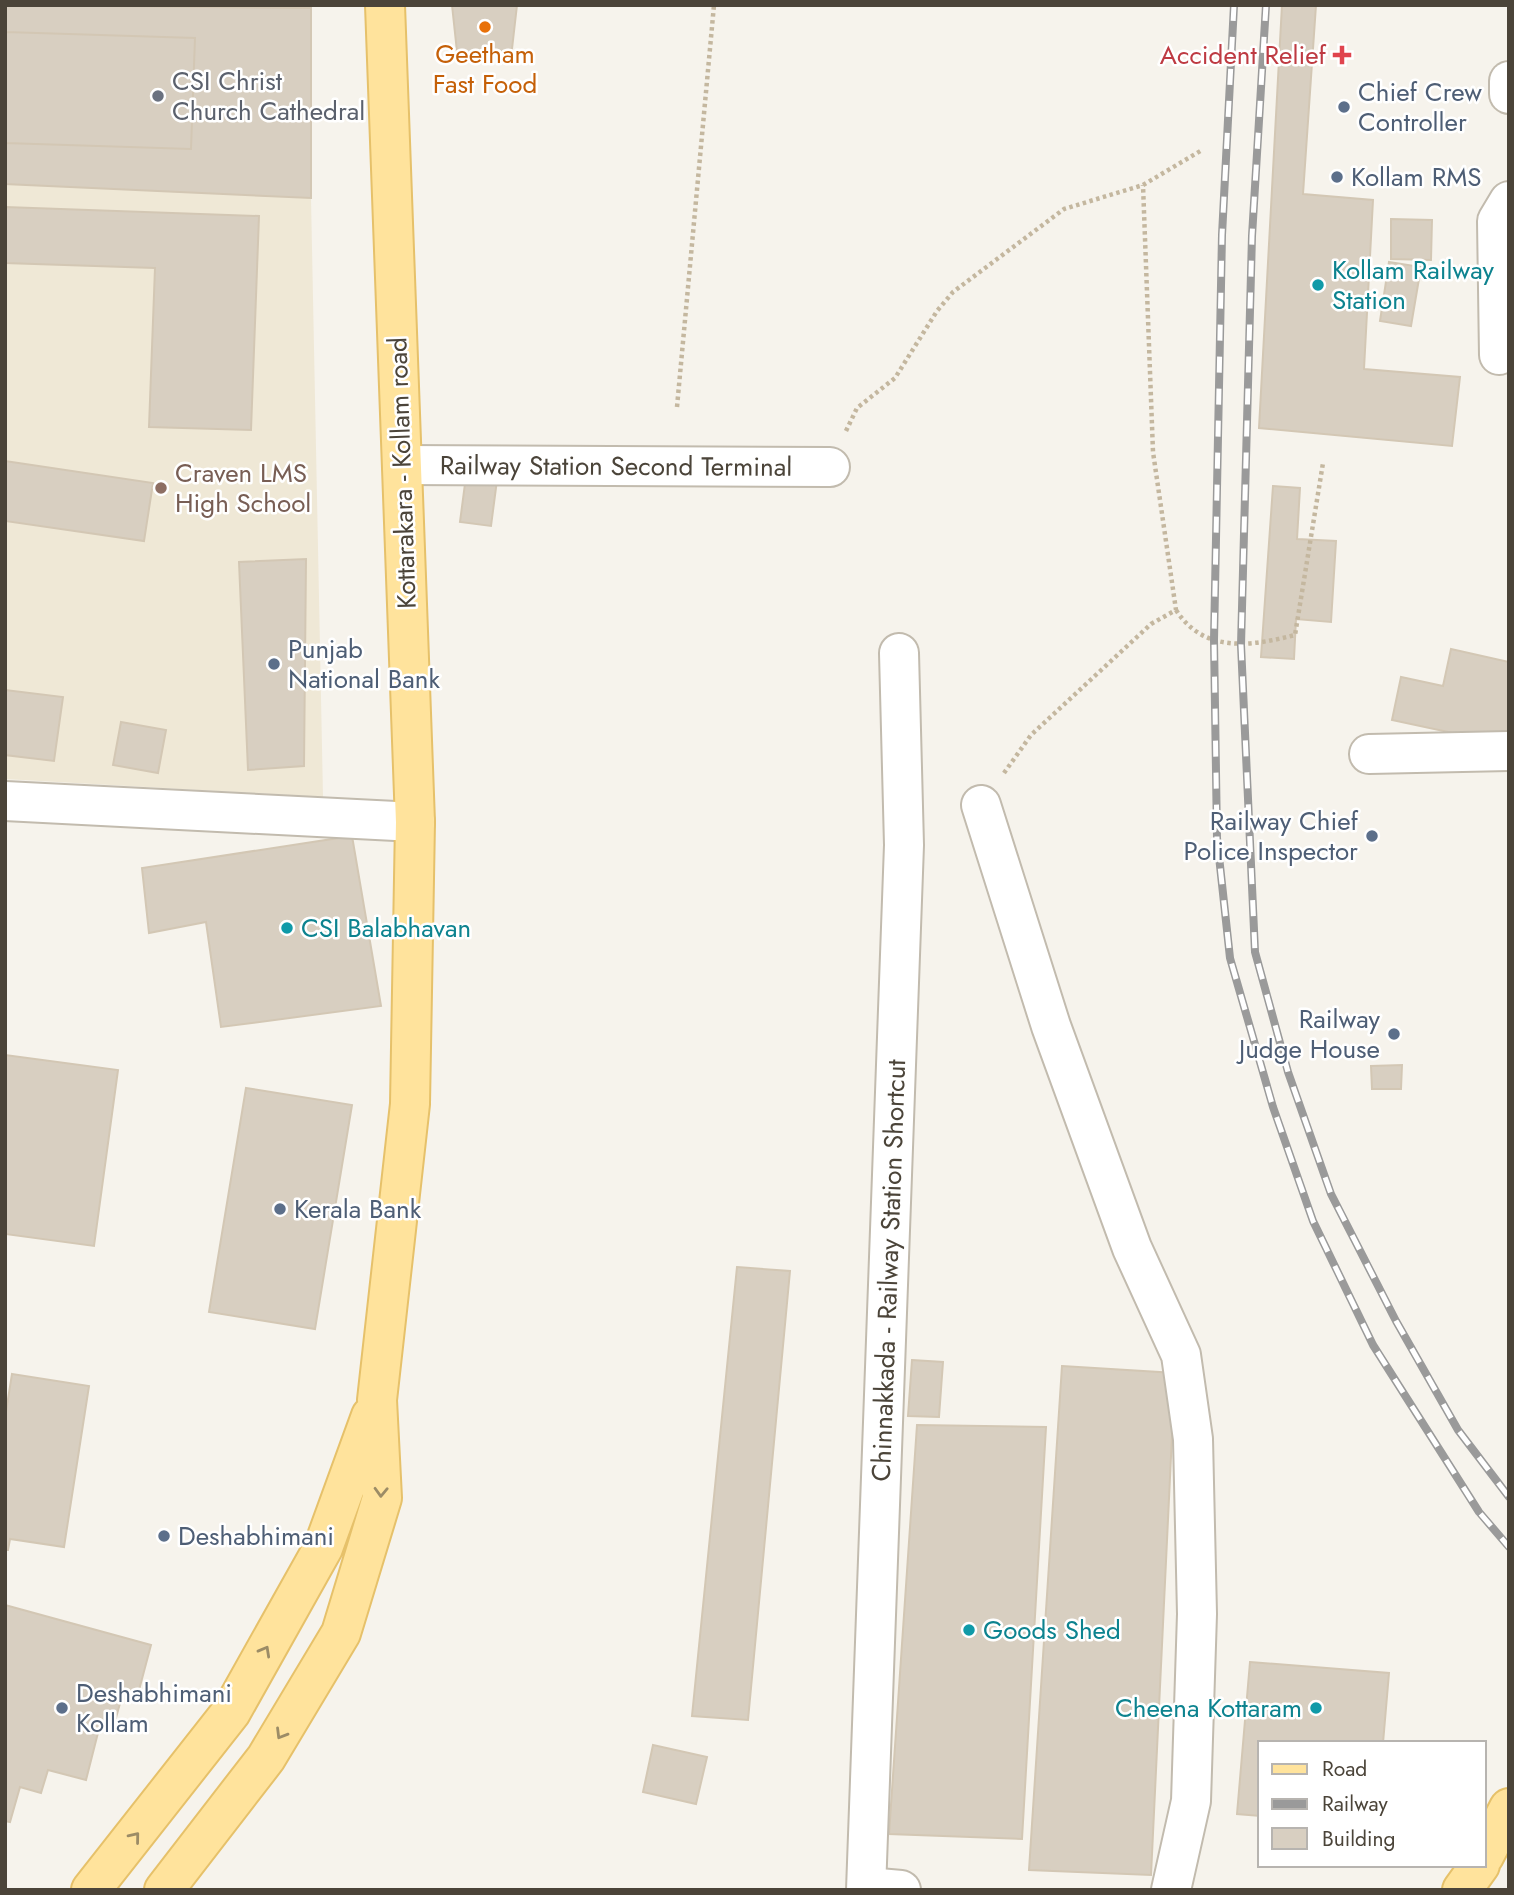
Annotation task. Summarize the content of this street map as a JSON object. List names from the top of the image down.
{
  "streets": {
    "main road": ["Kottarakara - Kollam road"],
    "street": ["Railway Station Second Terminal", "Chinnakkada - Railway Station Shortcut"]
  },
  "crossings": [
    ["Railway Station Second Terminal", "Kottarakara - Kollam road"]
  ],
  "places": {
    "other": [
      "Geetham Fast Food",
      "CSI Christ Church Cathedral",
      "Chief Crew Controller",
      "Kollam RMS",
      "Kollam Railway Station",
      "Craven LMS High School",
      "Punjab National Bank",
      "Railway Chief Police Inspector",
      "CSI Balabhavan",
      "Railway Judge House",
      "Kerala Bank",
      "Deshabhimani",
      "Goods Shed",
      "Deshabhimani Kollam",
      "Cheena Kottaram"
    ],
    "health": ["Accident Relief"]
  },
  "legend": ["Road", "Railway", "Building"]
}
